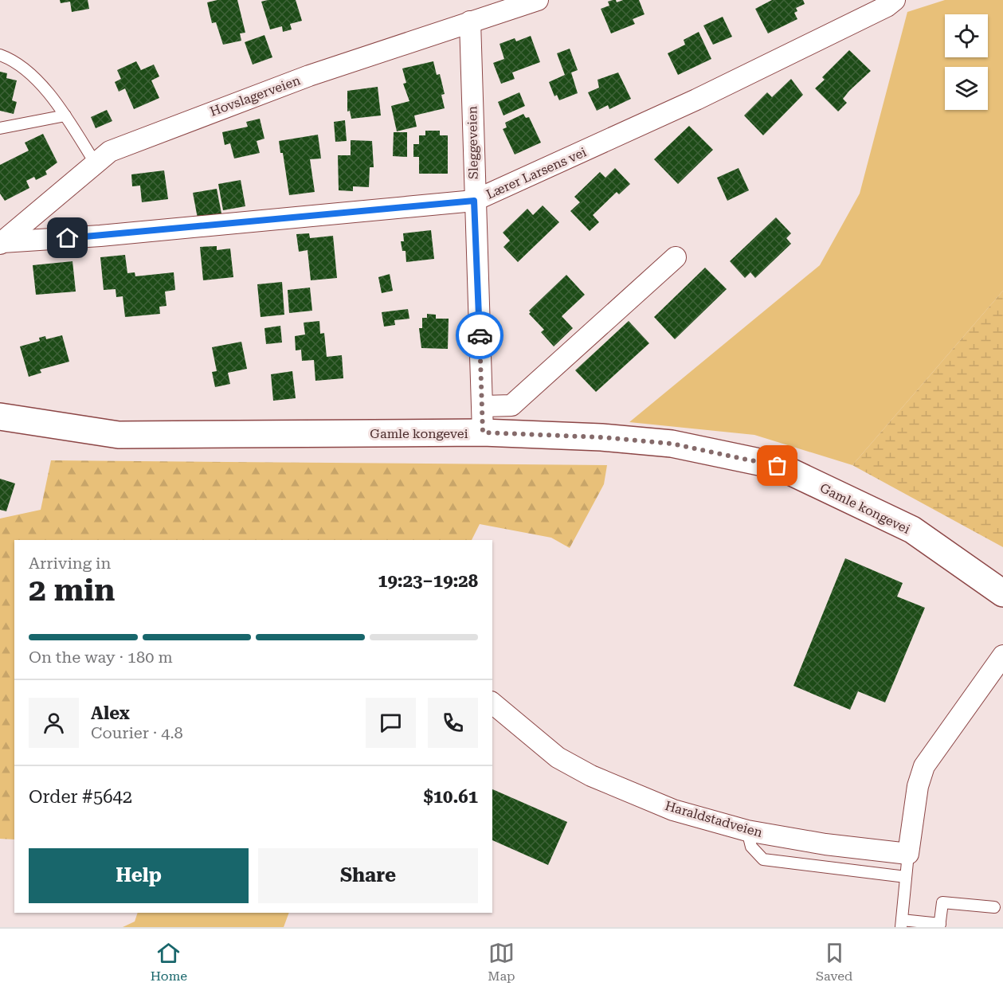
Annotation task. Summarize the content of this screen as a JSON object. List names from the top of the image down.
{
  "streets": {
    "main road": ["Gamle kongevei"],
    "street": [
      "Hovslagerveien",
      "Sleggeveien",
      "Lærer Larsens vei",
      "Haraldstadveien"
    ]
  },
  "crossings": [
    ["Hovslagerveien", "Sleggeveien"],
    ["Hovslagerveien", "Lærer Larsens vei"],
    ["Sleggeveien", "Lærer Larsens vei"],
    ["Sleggeveien", "Gamle kongevei"]
  ],
  "page": {
    "heading": ["2 min", "Arriving in", "19:23–19:28"],
    "panel": [
      "Alex",
      "Courier · 4.8",
      "Order #5642",
      "$10.61"
    ],
    "bar": "On the way · 180 m",
    "buttons": ["Help", "Share"],
    "tabs": ["Home", "Map", "Saved"]
  }
}
